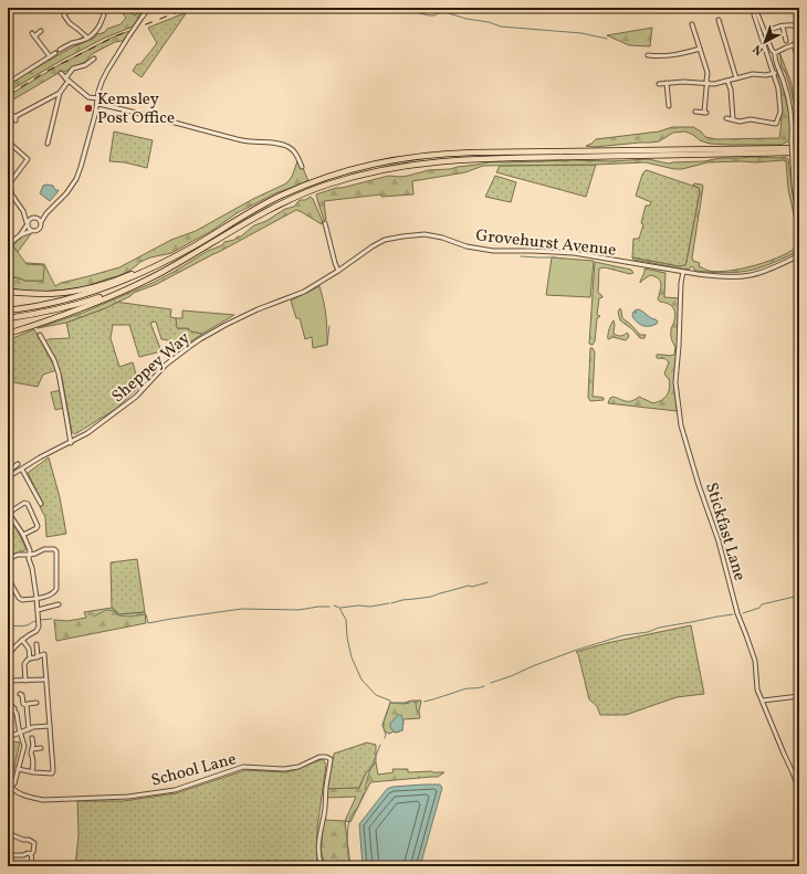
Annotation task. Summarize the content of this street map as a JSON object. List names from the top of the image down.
{
  "streets": {
    "street": [
      "Grovehurst Avenue",
      "Sheppey Way",
      "Stickfast Lane",
      "School Lane"
    ]
  },
  "crossings": [
    ["Grovehurst Avenue", "Sheppey Way"],
    ["Grovehurst Avenue", "Stickfast Lane"]
  ],
  "places": ["Kemsley Post Office"],
  "north": "bottom left"
}
